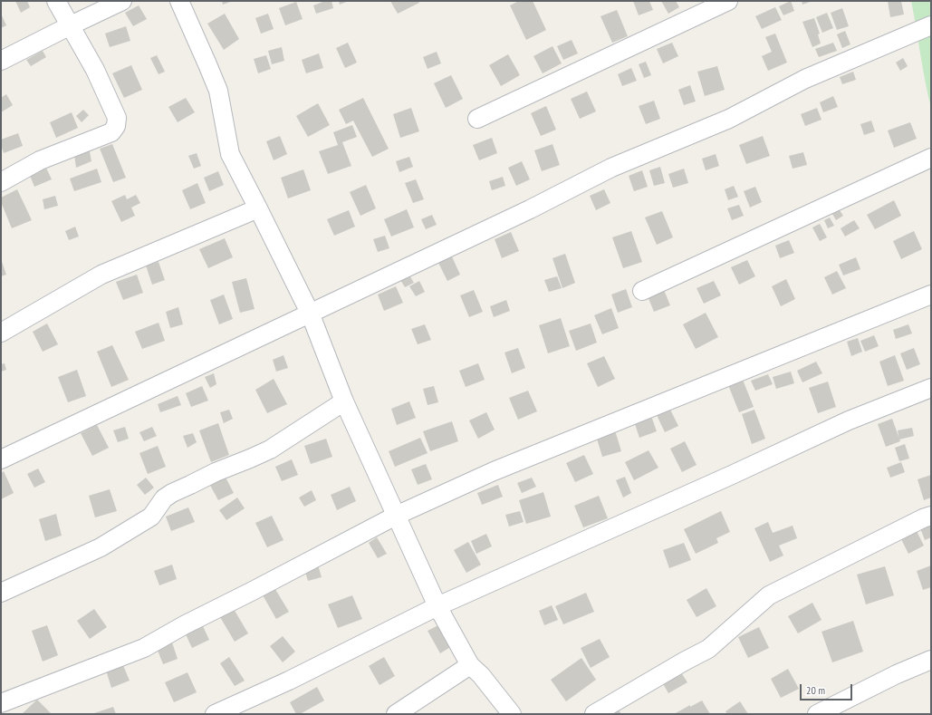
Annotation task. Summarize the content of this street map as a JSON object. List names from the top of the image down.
{
  "scale_bar": "20 m"
}
